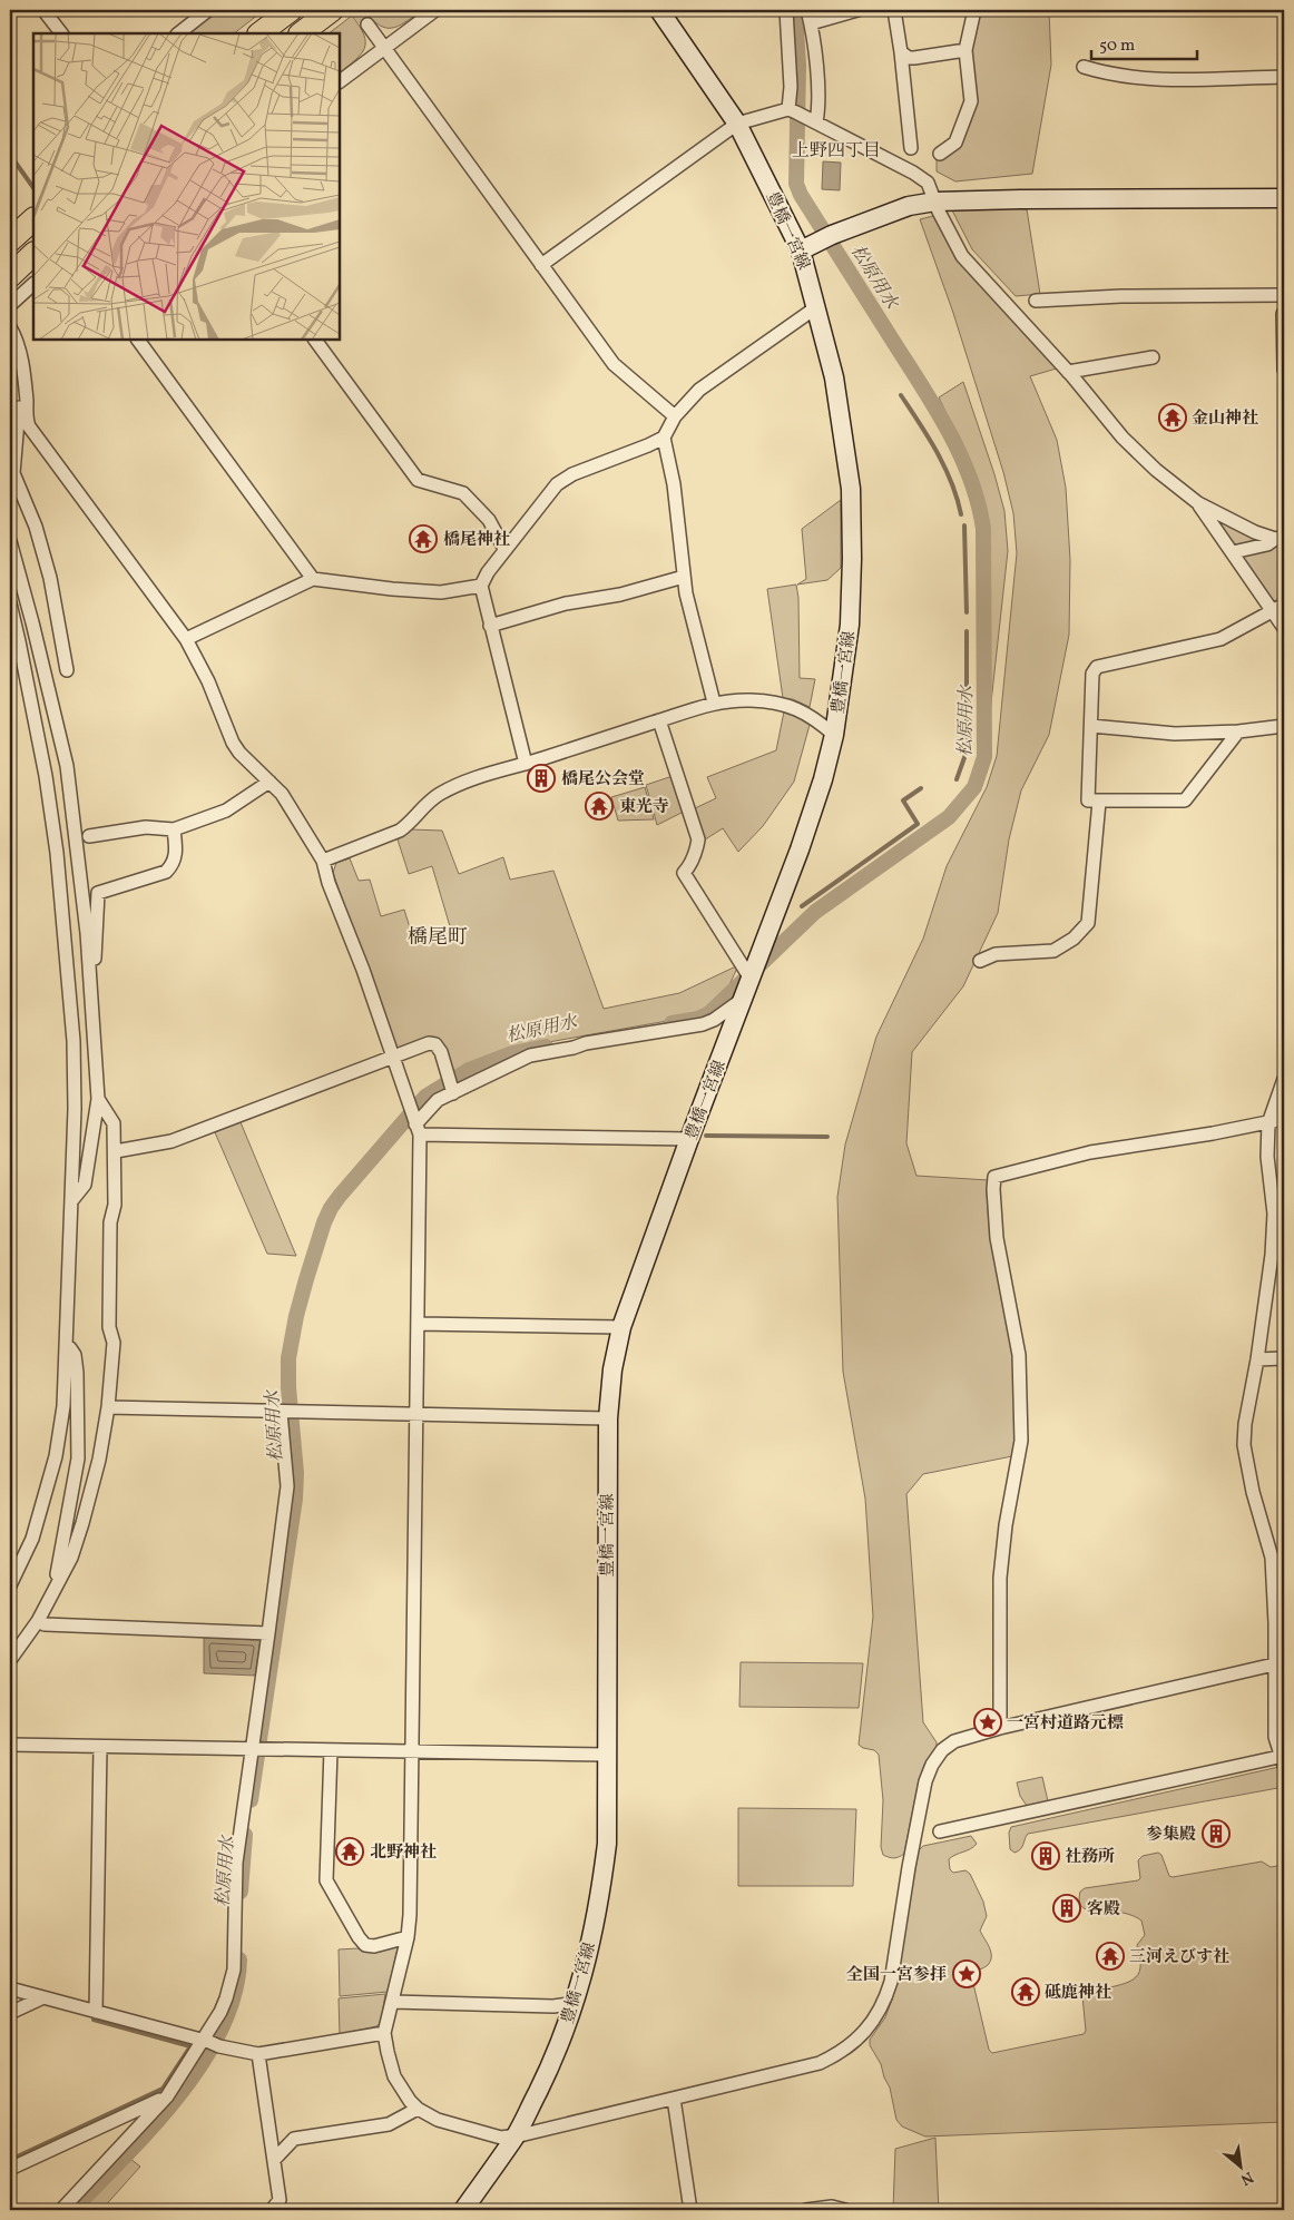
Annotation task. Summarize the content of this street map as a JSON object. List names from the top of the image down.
{
  "streets": {
    "main road": ["豊橋一宮線"]
  },
  "districts": ["上野四丁目", "橋尾町"],
  "water": ["松原用水"],
  "places": {
    "temple": [
      "金山神社",
      "橋尾神社",
      "東光寺",
      "北野神社",
      "三河えびす社",
      "砥鹿神社"
    ],
    "building": [
      "橋尾公会堂",
      "参集殿",
      "社務所",
      "客殿"
    ],
    "place": ["一宮村道路元標", "全国一宮参拝"]
  },
  "scale_bar": "50 m",
  "north": "bottom right"
}
